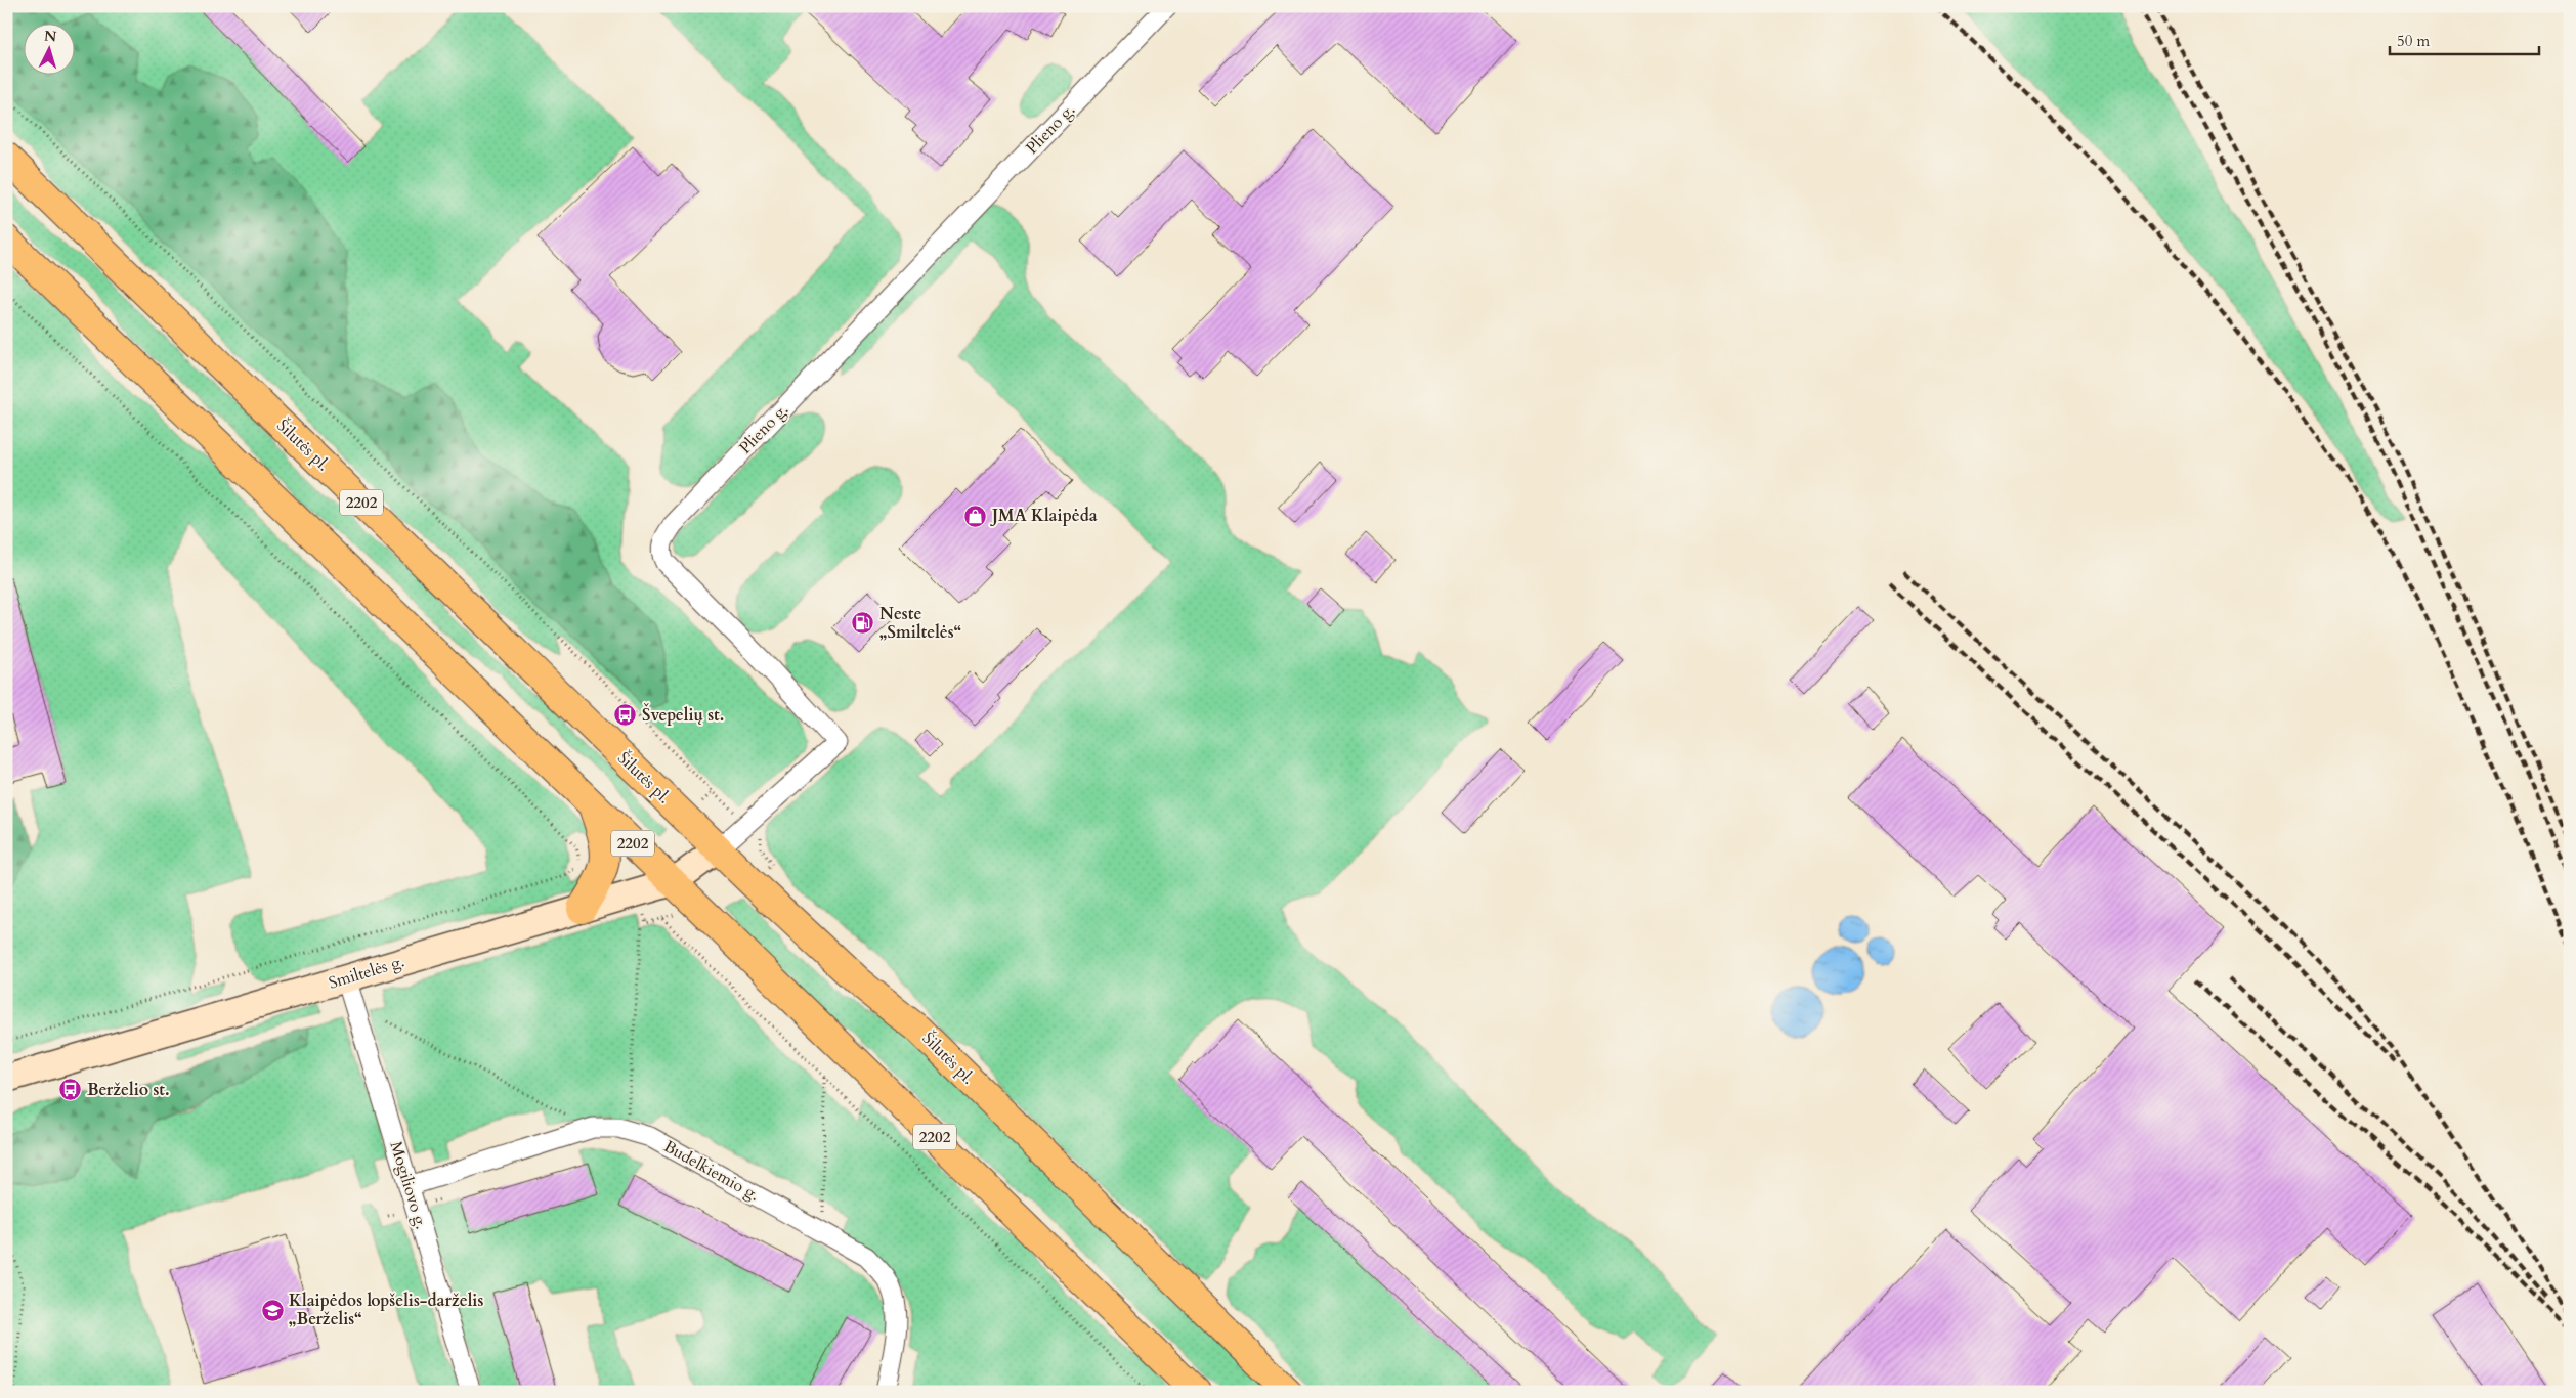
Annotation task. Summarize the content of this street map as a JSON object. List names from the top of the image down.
{
  "streets": {
    "main road": ["Šilutės pl.", "2202"],
    "street": [
      "Plieno g.",
      "Smiltelės g.",
      "Budelkiemio g.",
      "Mogiliovo g."
    ]
  },
  "crossings": [
    ["Plieno g.", "Šilutės pl."],
    ["Plieno g.", "Smiltelės g."],
    ["Šilutės pl.", "Smiltelės g."],
    ["2202", "Smiltelės g."],
    ["Smiltelės g.", "Mogiliovo g."],
    ["Budelkiemio g.", "Mogiliovo g."]
  ],
  "places": {
    "shop": ["JMA Klaipėda"],
    "fuel station": ["Neste „Smiltelės“"],
    "bus stop": ["Švepelių st.", "Berželio st."],
    "school or university": ["Klaipėdos lopšelis-darželis „Berželis“"]
  },
  "scale_bar": "50 m",
  "north": "top"
}
